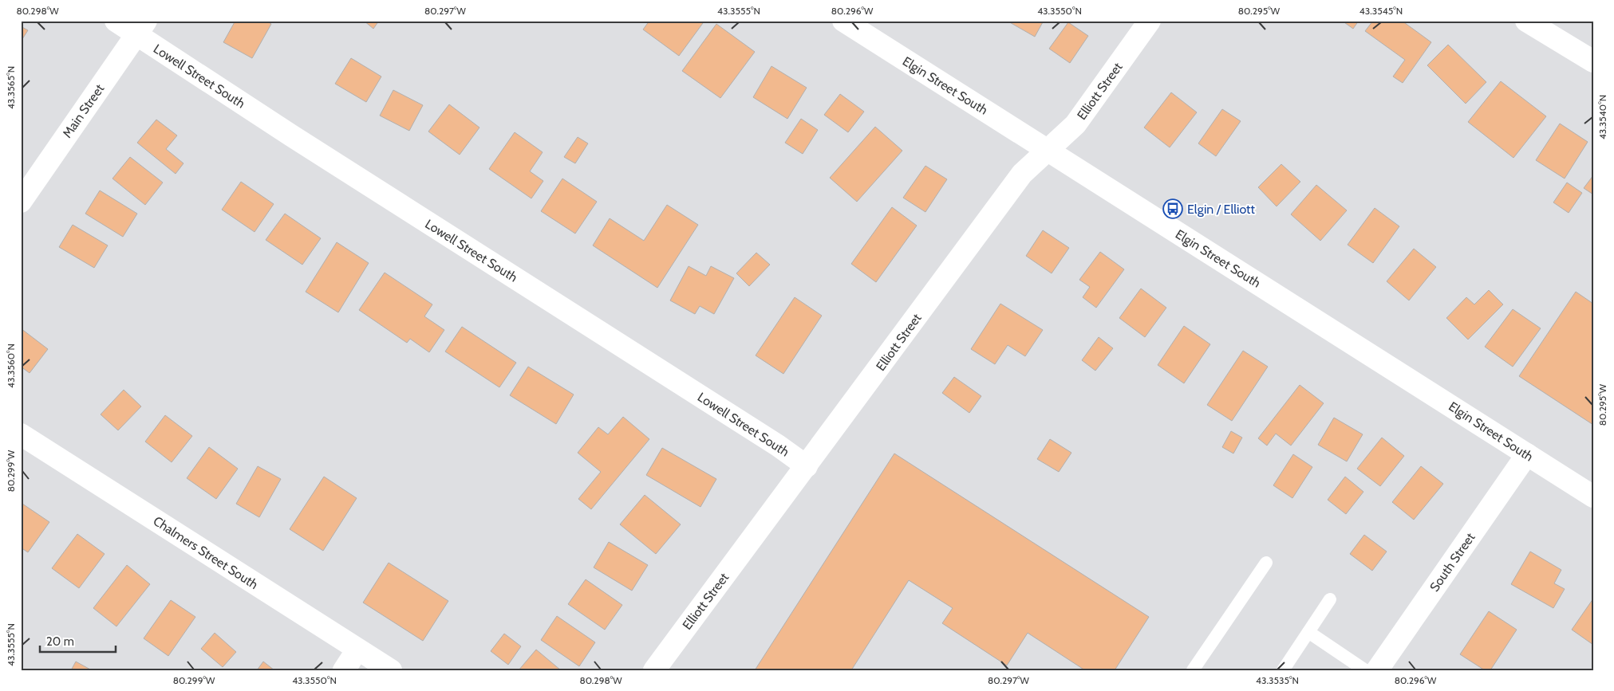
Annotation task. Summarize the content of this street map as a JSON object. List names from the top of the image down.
{
  "streets": {
    "street": [
      "Lowell Street South",
      "Elgin Street South",
      "Elliott Street",
      "Main Street",
      "Chalmers Street South",
      "South Street"
    ]
  },
  "crossings": [
    ["Lowell Street South", "Elliott Street"],
    ["Lowell Street South", "Main Street"],
    ["Elgin Street South", "Elliott Street"],
    ["Elgin Street South", "South Street"]
  ],
  "places": {
    "bus stop": ["Elgin / Elliott"]
  },
  "scale_bar": "20 m",
  "coordinates": [
    "80.298°W",
    "80.297°W",
    "43.3555°N",
    "80.296°W",
    "43.3550°N",
    "80.295°W",
    "43.3545°N",
    "43.3565°N",
    "43.3540°N",
    "43.3560°N",
    "80.299°W",
    "43.3535°N"
  ]
}
